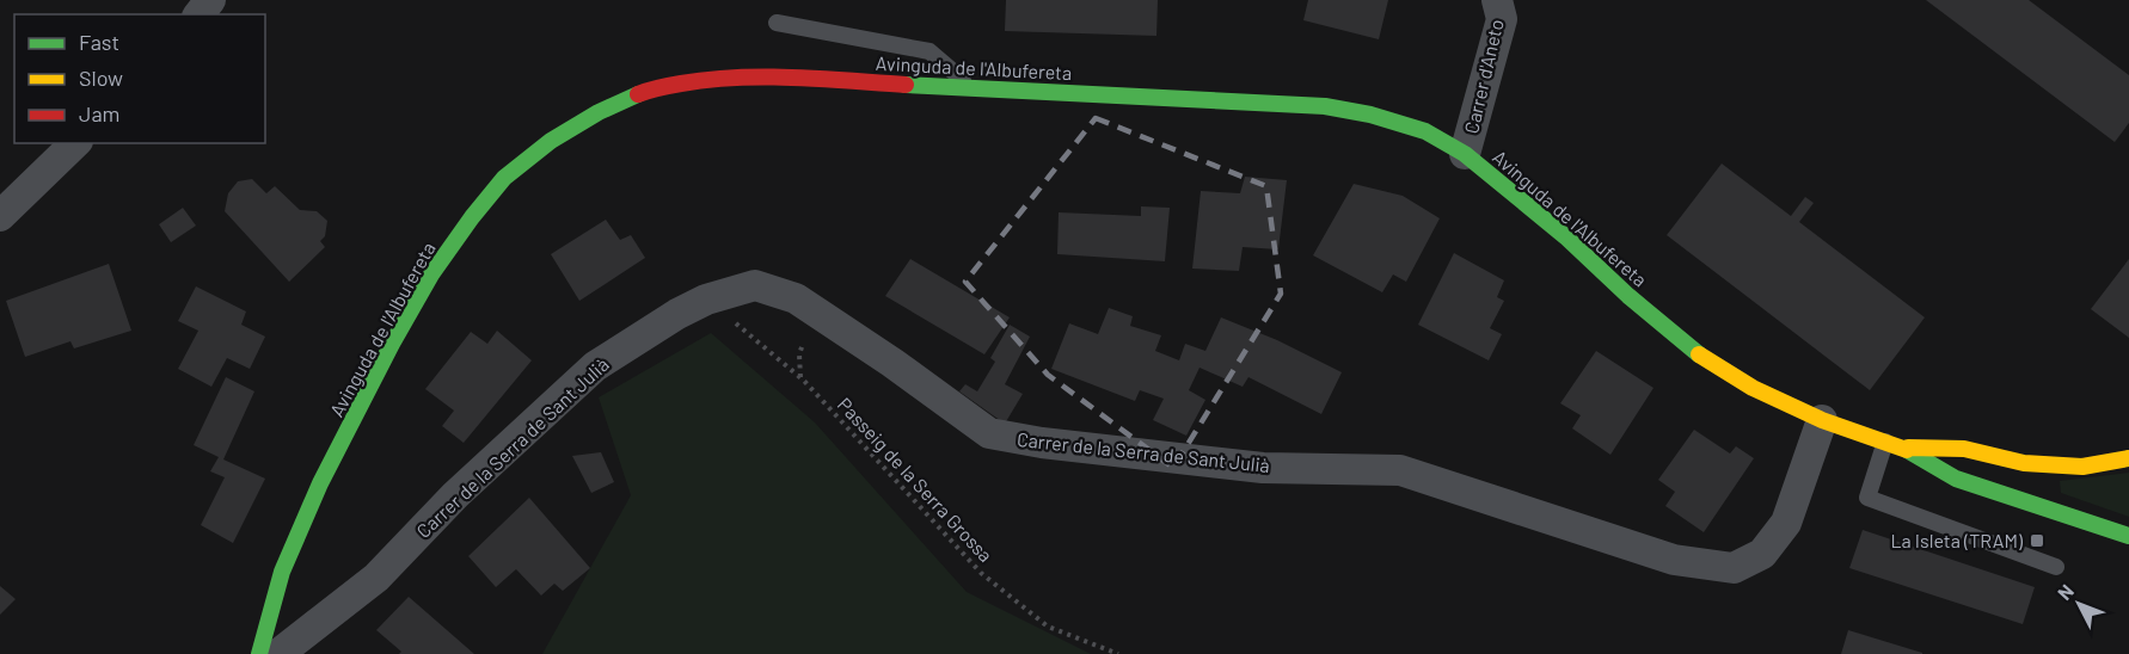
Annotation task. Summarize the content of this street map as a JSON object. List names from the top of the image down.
{
  "streets": {
    "main road": ["Avinguda de l'Albufereta"],
    "street": ["Carrer d'Aneto", "Carrer de la Serra de Sant Julià"],
    "path": ["Passeig de la Serra Grossa"]
  },
  "crossings": [
    ["Avinguda de l'Albufereta", "Carrer d'Aneto"],
    ["Avinguda de l'Albufereta", "Carrer de la Serra de Sant Julià"],
    ["Carrer de la Serra de Sant Julià", "Passeig de la Serra Grossa"]
  ],
  "places": {
    "transit": ["La Isleta (TRAM)"]
  },
  "legend": ["Fast", "Slow", "Jam"],
  "north": "top left"
}
